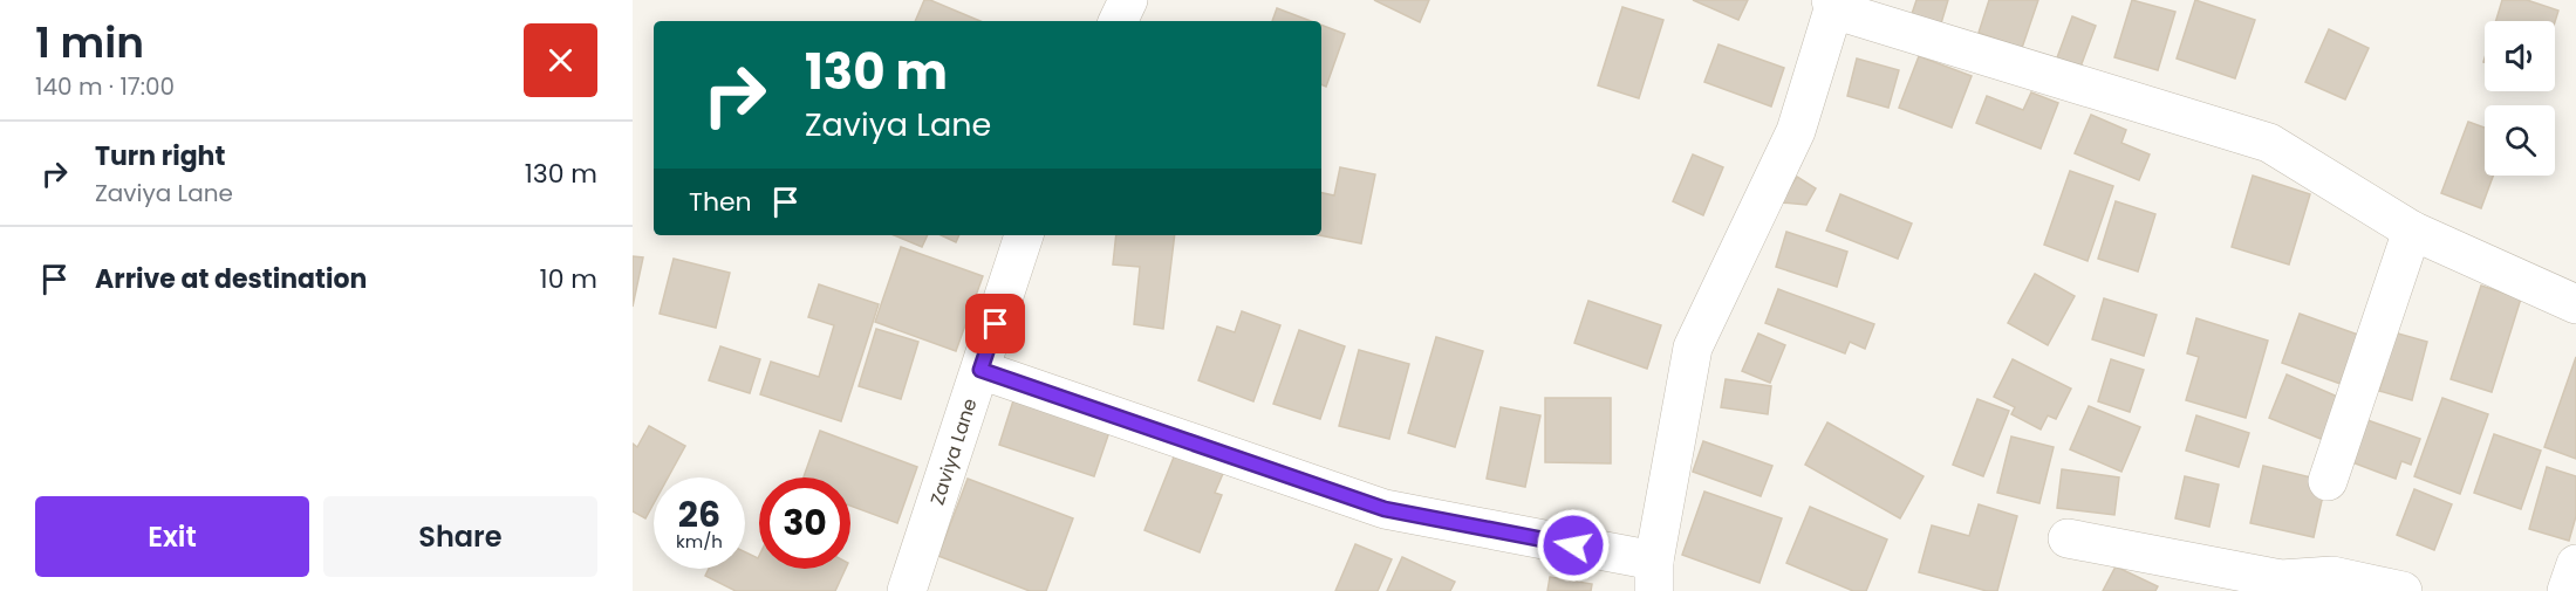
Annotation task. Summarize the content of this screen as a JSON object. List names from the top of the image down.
{
  "streets": {
    "street": ["Zaviya Lane"]
  },
  "page": {
    "heading": ["1 min", "140 m · 17:00"],
    "turn": ["130 m", "Zaviya Lane"],
    "list": [
      {
        "name": "Turn right",
        "note": "Zaviya Lane",
        "value": "130 m"
      },
      {
        "name": "Arrive at destination",
        "value": "10 m"
      }
    ],
    "then": "Then",
    "speed": "26 km/h",
    "limit": "30",
    "buttons": ["Exit", "Share"]
  }
}
